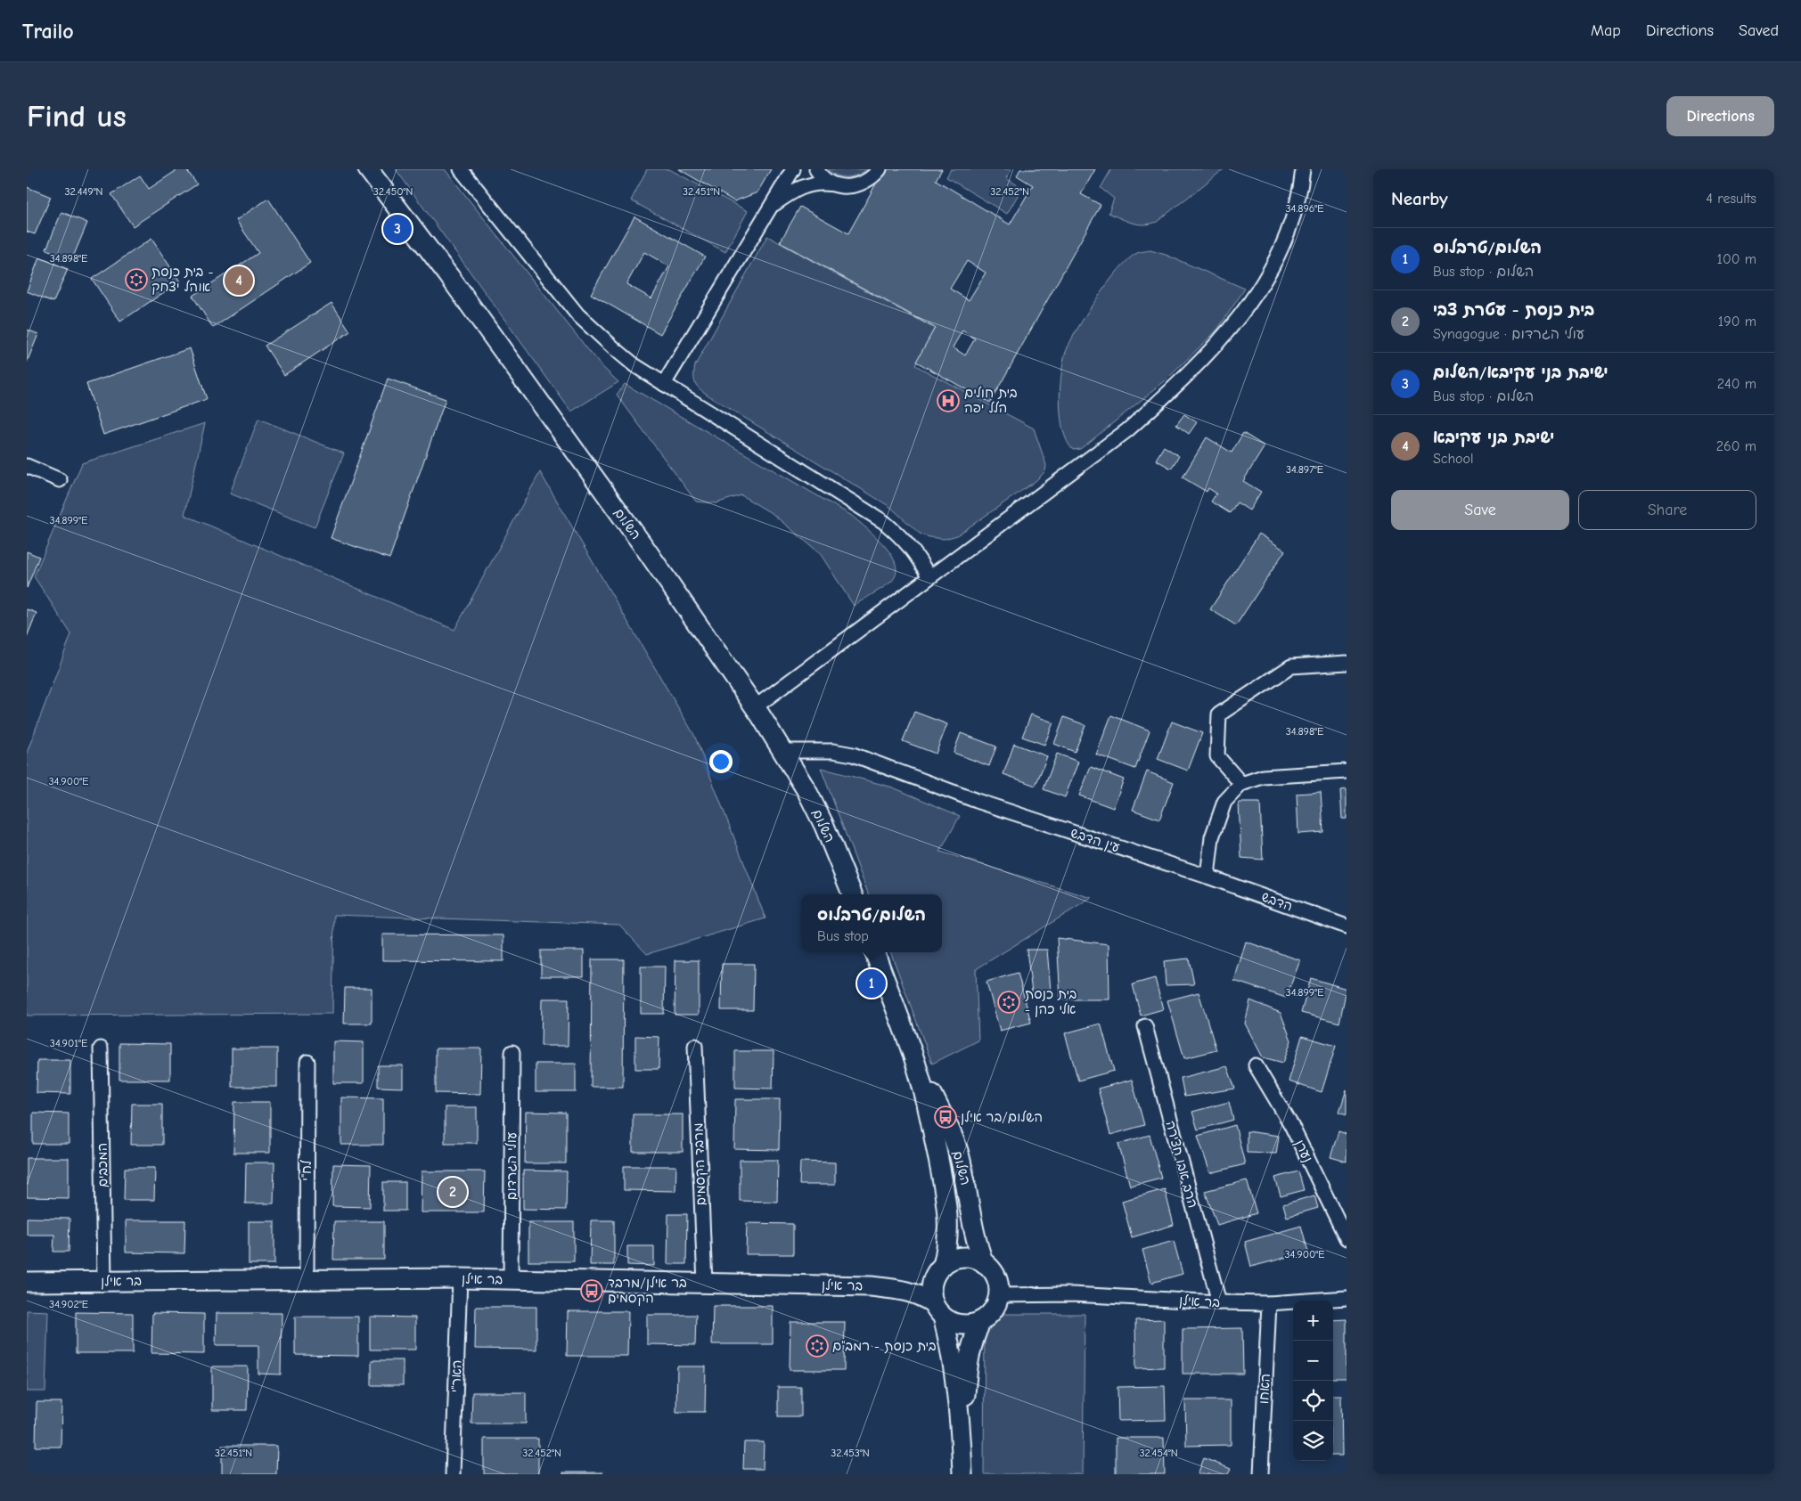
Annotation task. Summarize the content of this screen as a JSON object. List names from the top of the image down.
{
  "streets": {
    "street": [
      "השלום",
      "עין הדבש",
      "הדבש",
      "נערן",
      "מרבד הקסמים",
      "הרב אבו חצירה",
      "המכבים",
      "עולי הגרדום",
      "לח\"י",
      "בר אילן",
      "האר\"י",
      "האחו"
    ]
  },
  "crossings": [
    ["השלום", "עין הדבש"],
    ["השלום", "בר אילן"],
    ["עין הדבש", "הדבש"],
    ["מרבד הקסמים", "בר אילן"],
    ["הרב אבו חצירה", "בר אילן"],
    ["המכבים", "בר אילן"],
    ["עולי הגרדום", "בר אילן"],
    ["לח\"י", "בר אילן"],
    ["בר אילן", "האר\"י"],
    ["בר אילן", "האחו"]
  ],
  "places": {
    "synagogue": ["בית כנסת - אוהל יצחק", "בית כנסת - אלי כהן", "בית כנסת - רמב\"ם"],
    "hospital": ["בית חולים הלל יפה"],
    "bus stop": ["השלום/בר אילן", "בר אילן/מרבד הקסמים"]
  },
  "page": {
    "header": "Trailo",
    "nav": ["Map", "Directions", "Saved"],
    "buttons": [
      "Directions",
      ["Save", "Share"]
    ],
    "title": "Find us",
    "heading": ["Nearby", "4 results"],
    "pins": [
      "3",
      "4",
      "1",
      "2"
    ],
    "list": [
      {
        "mark": "1",
        "name": "השלום/טרבלוס",
        "note": "Bus stop · השלום",
        "value": "100 m"
      },
      {
        "mark": "2",
        "name": "בית כנסת - עטרת צבי",
        "note": "Synagogue · עולי הגרדום",
        "value": "190 m"
      },
      {
        "mark": "3",
        "name": "ישיבת בני עקיבא/השלום",
        "note": "Bus stop · השלום",
        "value": "240 m"
      },
      {
        "mark": "4",
        "name": "ישיבת בני עקיבא",
        "note": "School",
        "value": "260 m"
      }
    ],
    "popup": ["השלום/טרבלוס", "Bus stop"],
    "map_buttons": ["+", "−"]
  },
  "coordinates": [
    "32.449°N",
    "32.450°N",
    "32.451°N",
    "32.452°N",
    "34.896°E",
    "34.898°E",
    "34.897°E",
    "34.899°E",
    "34.900°E",
    "34.901°E",
    "34.902°E",
    "32.453°N",
    "32.454°N"
  ]
}
